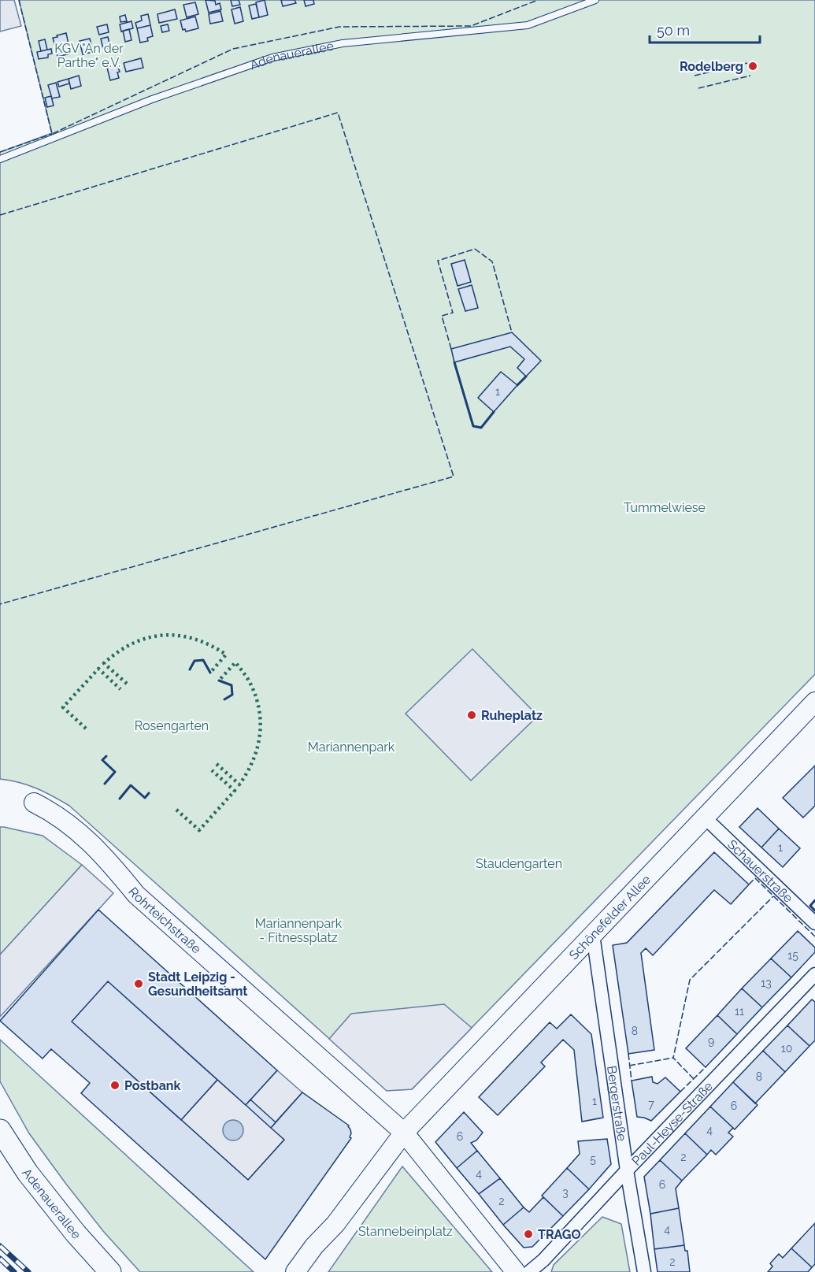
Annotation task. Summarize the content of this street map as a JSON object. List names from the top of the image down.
{
  "streets": {
    "main road": ["Adenauerallee", "Schönefelder Allee", "Rohrteichstraße"],
    "street": ["Schauerstraße", "Bergerstraße", "Paul-Heyse-Straße"]
  },
  "crossings": [
    ["Schauerstraße", "Schönefelder Allee"],
    ["Schönefelder Allee", "Rohrteichstraße"],
    ["Schönefelder Allee", "Bergerstraße"],
    ["Bergerstraße", "Paul-Heyse-Straße"]
  ],
  "parks": [
    "KGV \"An der Parthe\" e.V.",
    "Tummelwiese",
    "Rosengarten",
    "Mariannenpark",
    "Staudengarten",
    "Mariannenpark - Fitnessplatz",
    "Stannebeinplatz"
  ],
  "places": [
    "Rodelberg",
    "Ruheplatz",
    "Stadt Leipzig - Gesundheitsamt",
    "Postbank",
    "TRAGO"
  ],
  "house_numbers": [
    "1",
    "1",
    "15",
    "13",
    "11",
    "8",
    "9",
    "10",
    "8",
    "1",
    "7",
    "6",
    "4",
    "6",
    "2",
    "5",
    "4",
    "6",
    "3",
    "2",
    "4",
    "2"
  ],
  "scale_bar": "50 m"
}
